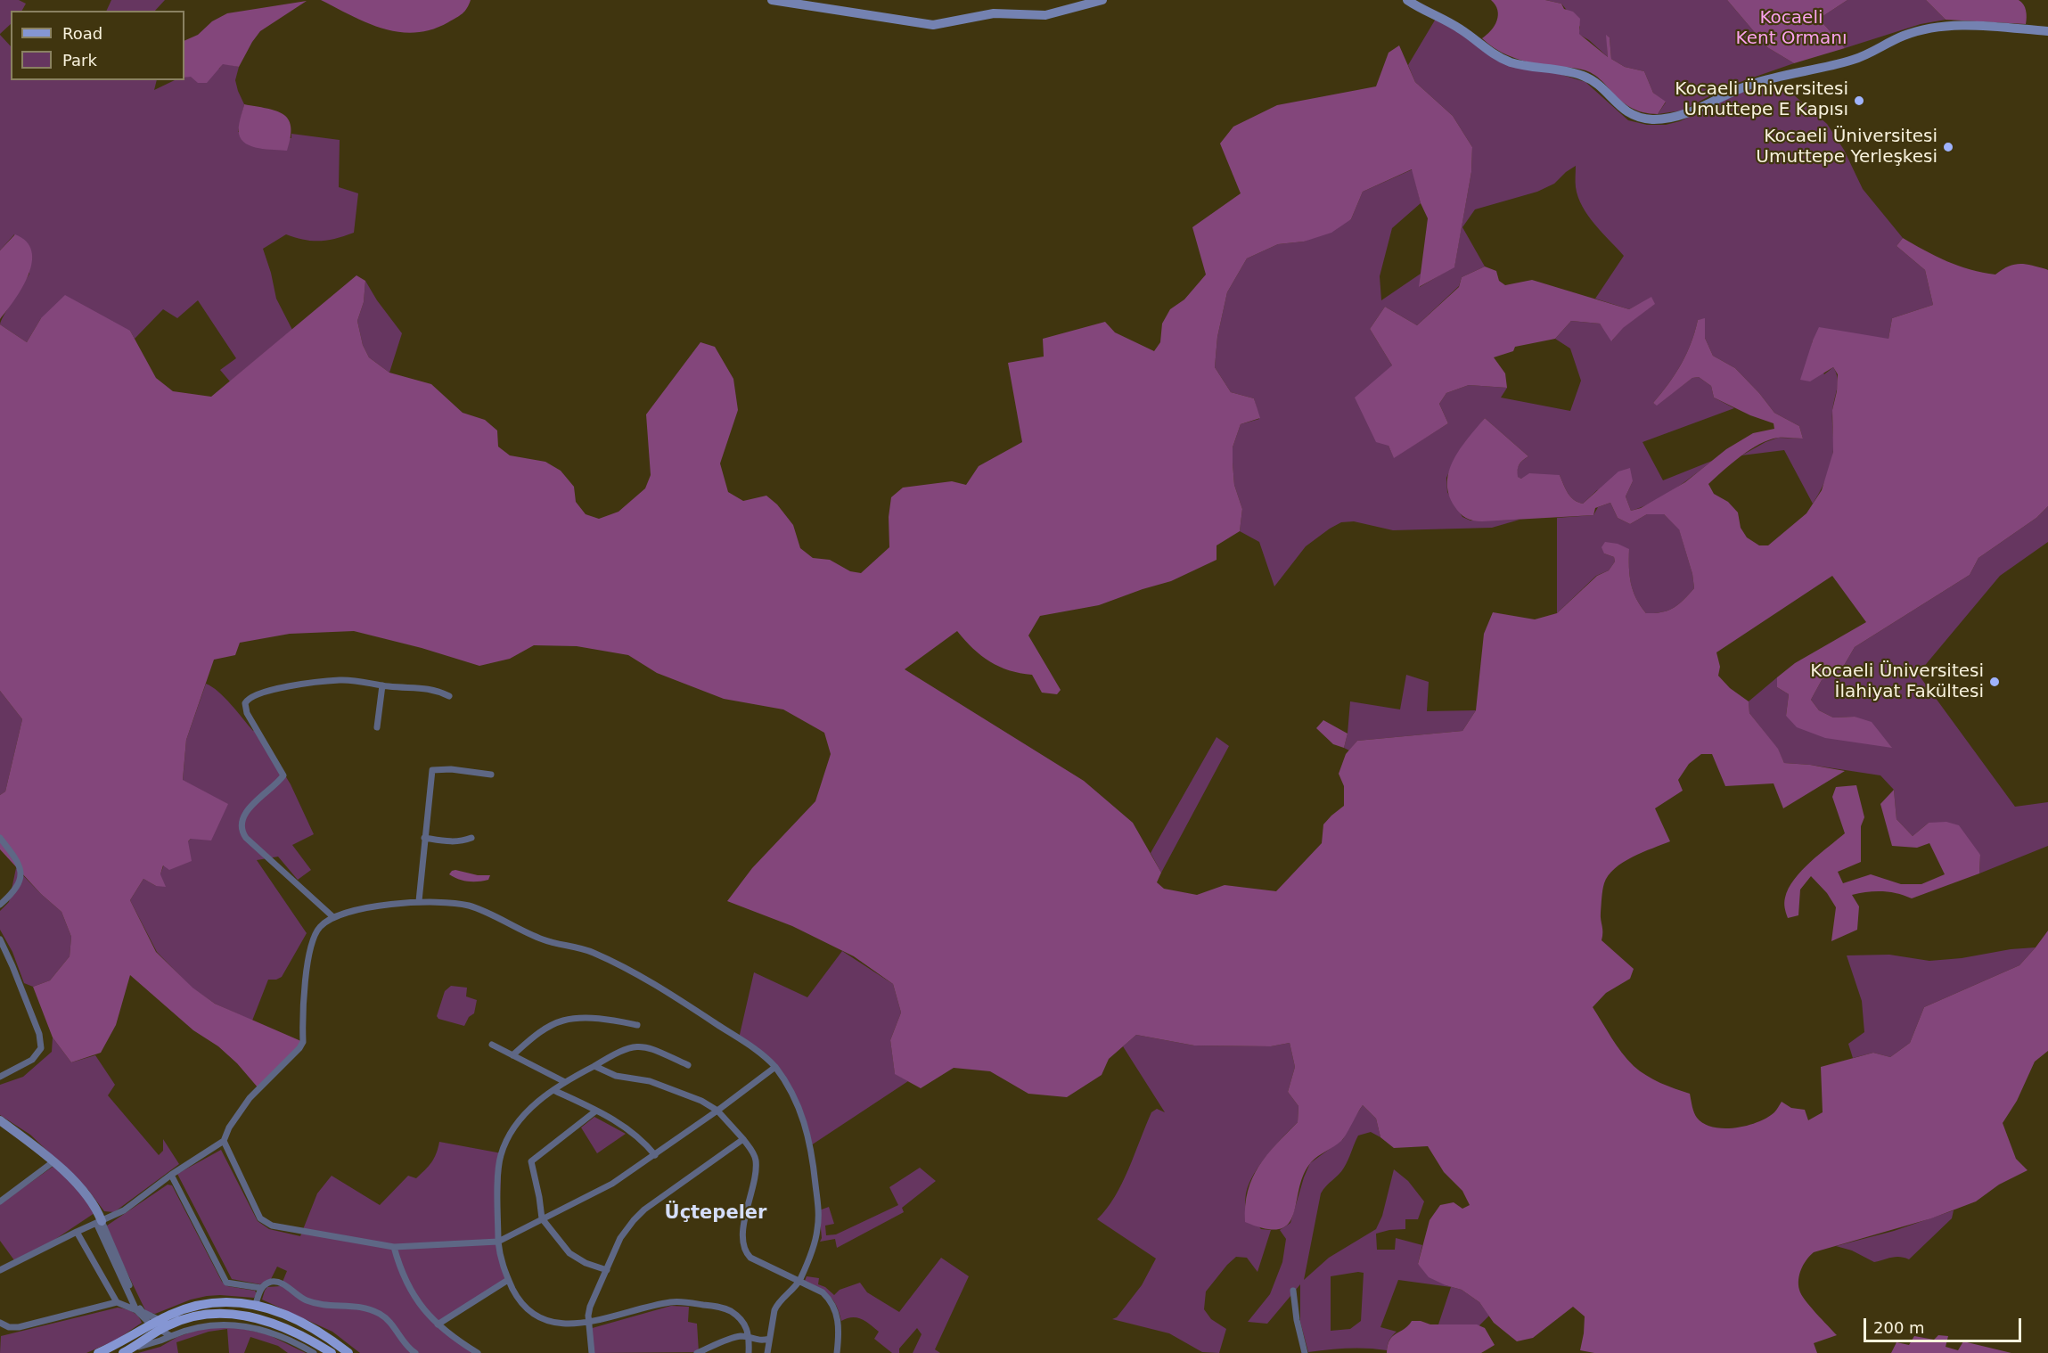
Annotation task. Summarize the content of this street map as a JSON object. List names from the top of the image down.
{
  "districts": ["Üçtepeler"],
  "parks": ["Kocaeli Kent Ormanı"],
  "places": ["Kocaeli Üniversitesi Umuttepe E Kapısı", "Kocaeli Üniversitesi Umuttepe Yerleşkesi", "Kocaeli Üniversitesi İlahiyat Fakültesi"],
  "legend": ["Road", "Park"],
  "scale_bar": "200 m"
}
